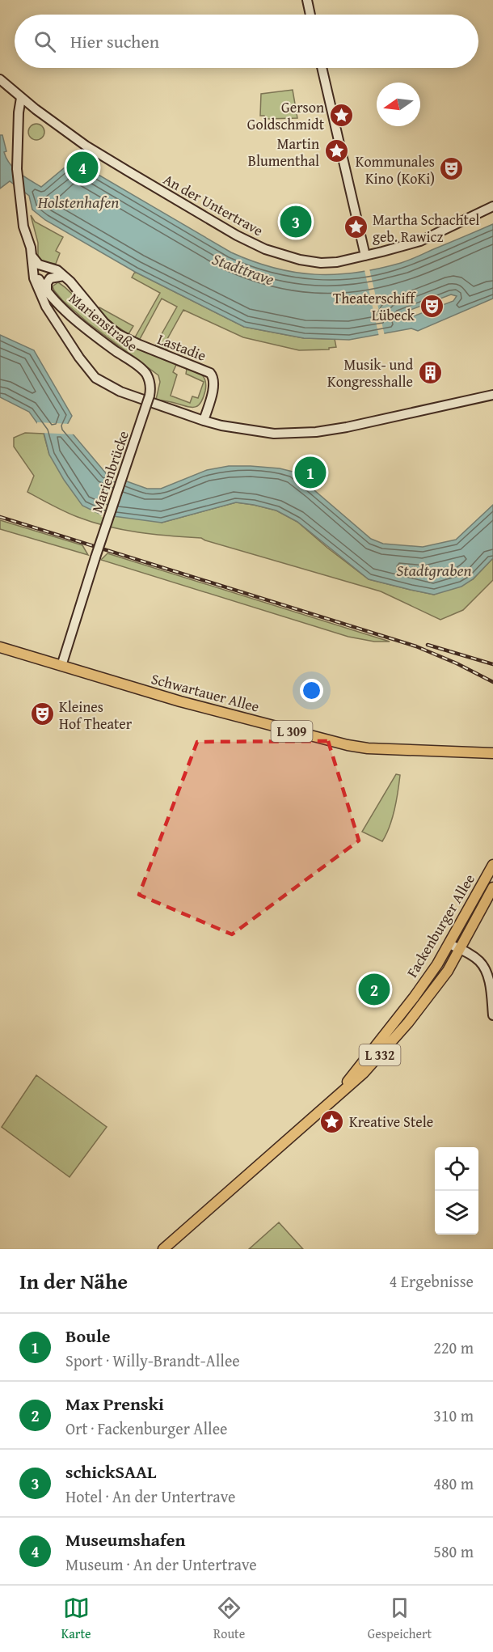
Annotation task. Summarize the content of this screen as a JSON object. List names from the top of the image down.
{
  "streets": {
    "main road": [
      "An der Untertrave",
      "Marienstraße",
      "Lastadie",
      "Marienbrücke",
      "Schwartauer Allee",
      "L 309",
      "Fackenburger Allee",
      "L 332"
    ]
  },
  "crossings": [
    ["Marienstraße", "Marienbrücke"],
    ["Marienbrücke", "Schwartauer Allee"]
  ],
  "water": ["Holstenhafen", "Stadttrave", "Stadtgraben"],
  "places": {
    "place": [
      "Gerson Goldschmidt",
      "Martin Blumenthal",
      "Martha Schachtel geb. Rawicz",
      "Kreative Stele"
    ],
    "theatre": ["Kommunales Kino (KoKi)", "Theaterschiff Lübeck", "Kleines Hof Theater"],
    "building": ["Musik- und Kongresshalle"]
  },
  "north": "left",
  "page": {
    "search": "Hier suchen",
    "pins": [
      "4",
      "3",
      "1",
      "2"
    ],
    "heading": ["In der Nähe", "4 Ergebnisse"],
    "list": [
      {
        "mark": "1",
        "name": "Boule",
        "note": "Sport · Willy-Brandt-Allee",
        "value": "220 m"
      },
      {
        "mark": "2",
        "name": "Max Prenski",
        "note": "Ort · Fackenburger Allee",
        "value": "310 m"
      },
      {
        "mark": "3",
        "name": "schickSAAL",
        "note": "Hotel · An der Untertrave",
        "value": "480 m"
      },
      {
        "mark": "4",
        "name": "Museumshafen",
        "note": "Museum · An der Untertrave",
        "value": "580 m"
      }
    ],
    "nav": ["Karte", "Route", "Gespeichert"]
  }
}
